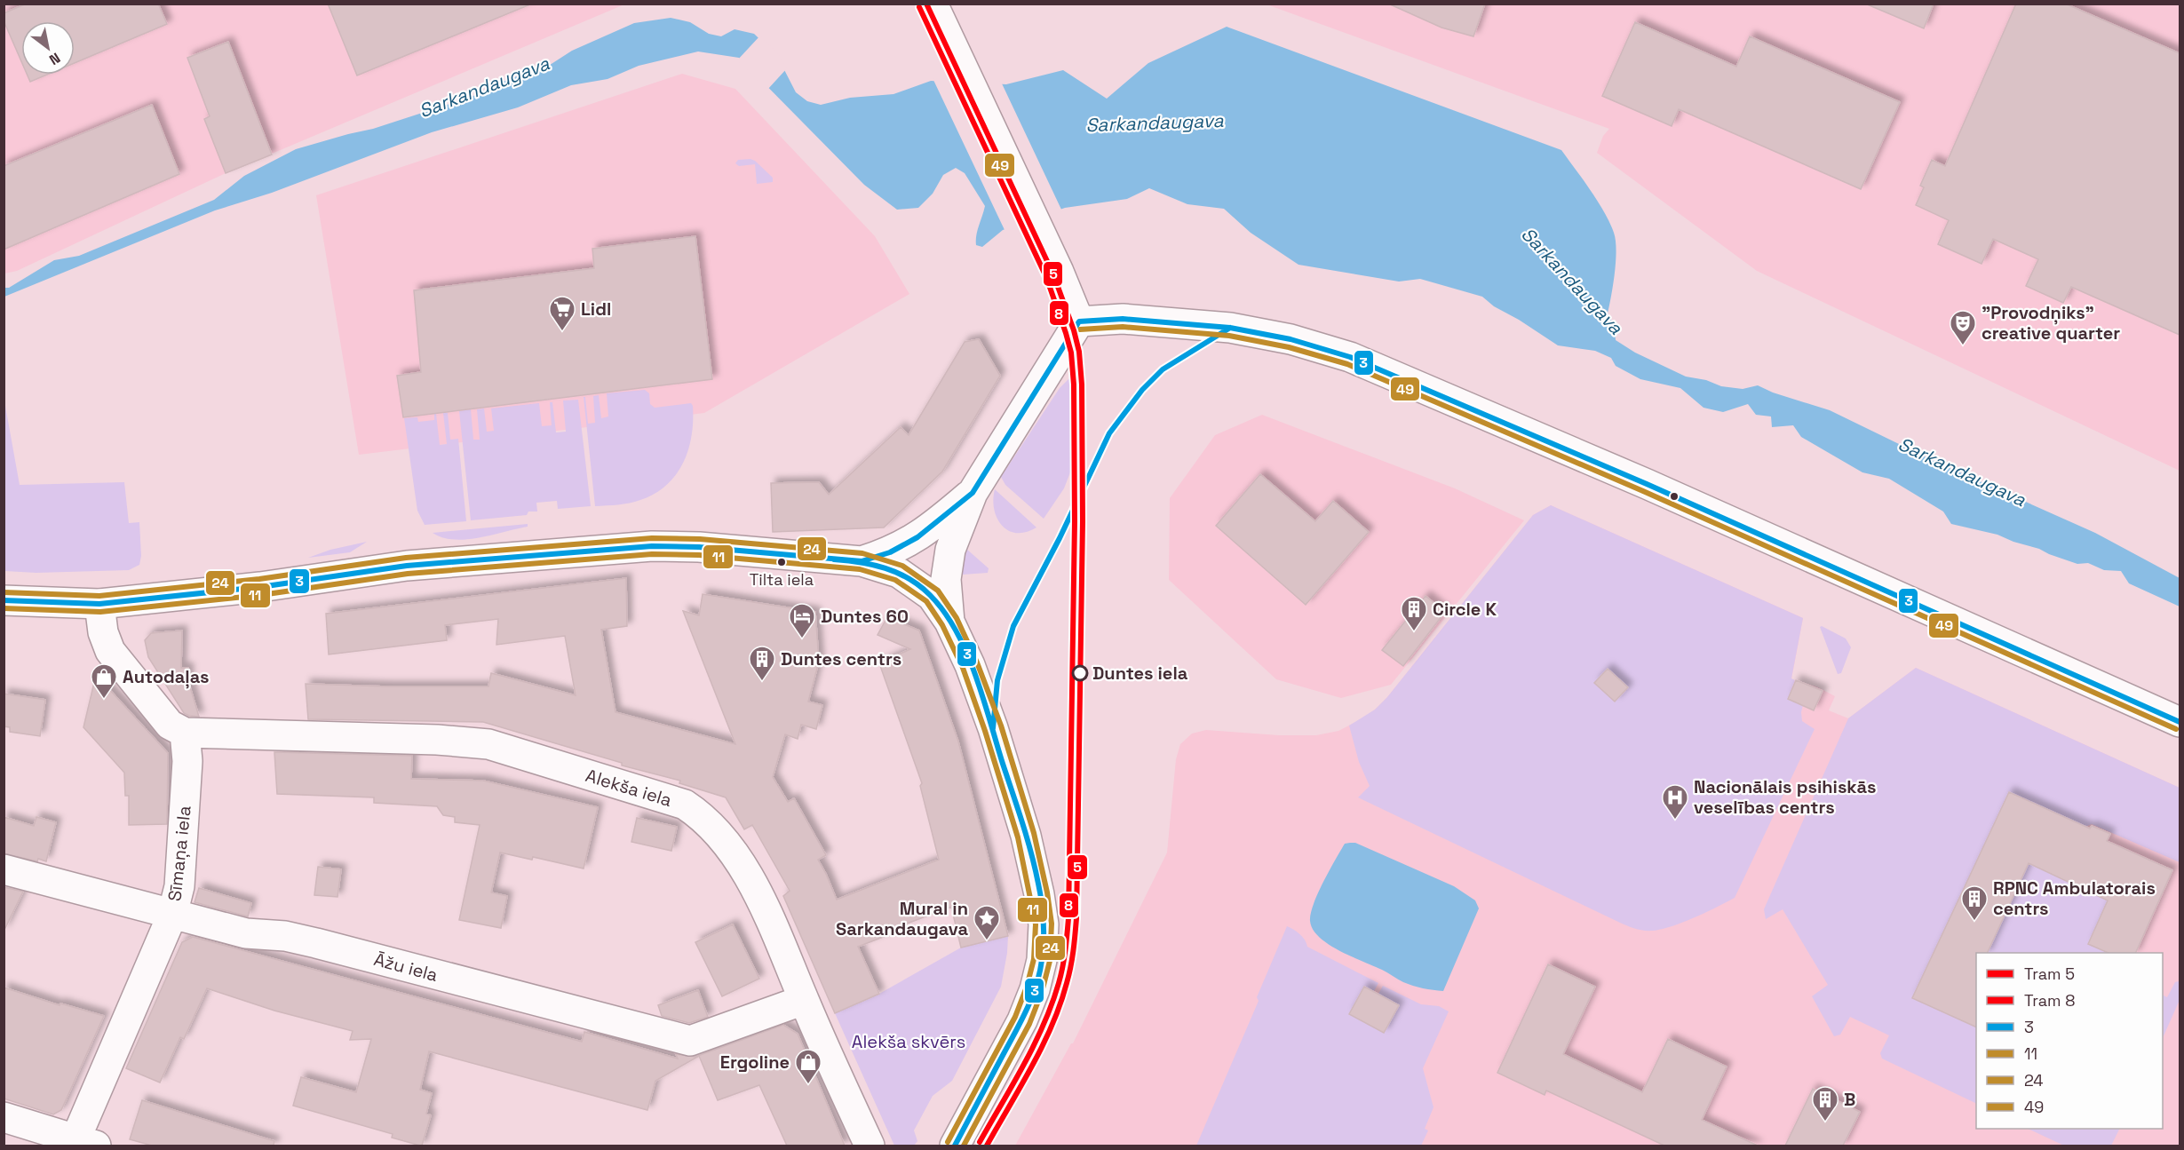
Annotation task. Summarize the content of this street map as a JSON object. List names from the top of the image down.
{
  "streets": {
    "main road": ["Alekša iela", "Sīmaņa iela", "Āžu iela"]
  },
  "crossings": [
    ["Alekša iela", "Sīmaņa iela"],
    ["Alekša iela", "Āžu iela"],
    ["Sīmaņa iela", "Āžu iela"]
  ],
  "water": ["Sarkandaugava"],
  "parks": ["Alekša skvērs"],
  "places": {
    "supermarket": ["Lidl"],
    "theatre": ["\"Provodņiks\" creative quarter"],
    "other": ["Tilta iela", "Duntes iela"],
    "building": [
      "Circle K",
      "Duntes centrs",
      "RPNC Ambulatorais centrs",
      "B"
    ],
    "hotel": ["Duntes 60"],
    "shop": ["Autodaļas", "Ergoline"],
    "hospital": ["Nacionālais psihiskās veselības centrs"],
    "place": ["Mural in Sarkandaugava"]
  },
  "lines": [
    "tram line 5",
    "tram line 8",
    "transit line 49",
    "transit line 3",
    "transit line 24",
    "transit line 11"
  ],
  "legend": [
    "Tram 5",
    "Tram 8",
    "3",
    "11",
    "24",
    "49"
  ],
  "north": "bottom right"
}
